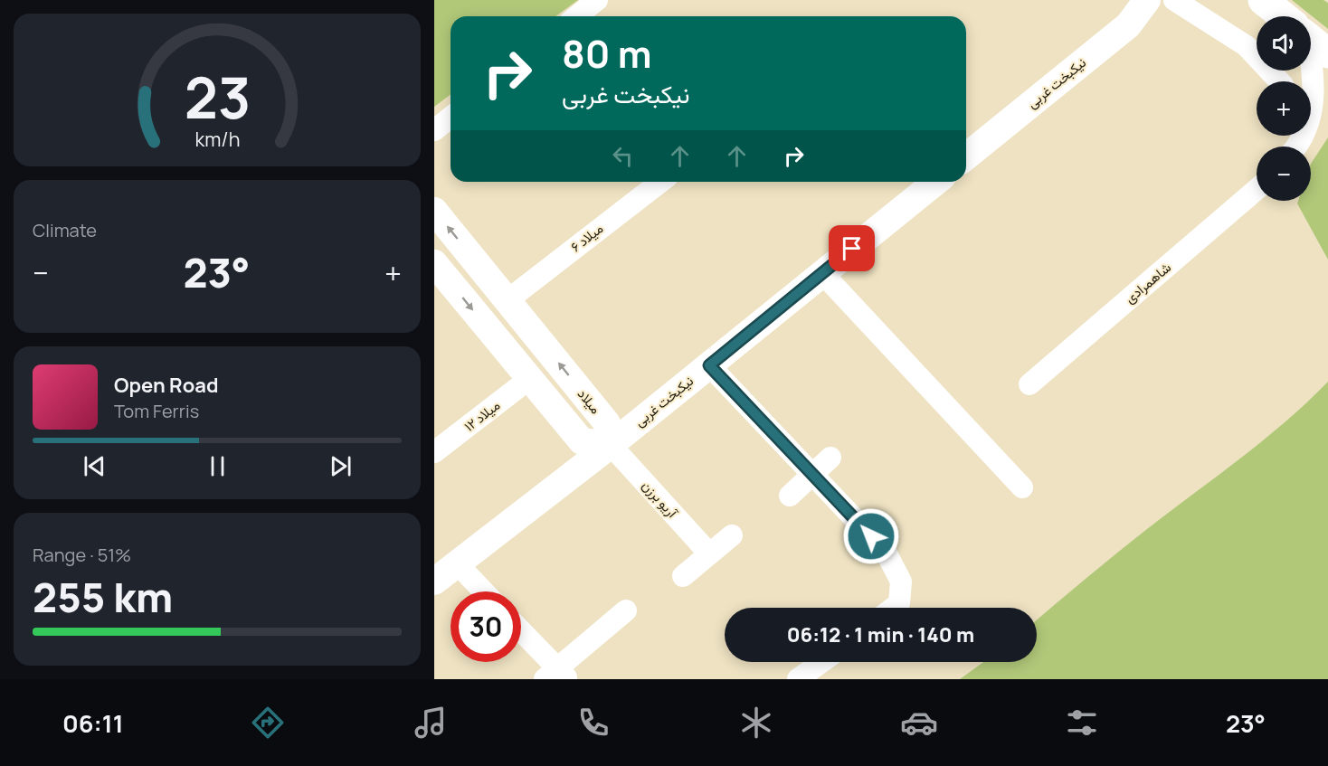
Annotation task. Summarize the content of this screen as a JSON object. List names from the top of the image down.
{
  "streets": {
    "street": [
      "نیکبخت غربی",
      "میلاد ۶",
      "شاهمرادی",
      "میلاد",
      "میلاد ۱۲",
      "آریو برزن"
    ]
  },
  "crossings": [
    ["نیکبخت غربی", "میلاد"],
    ["نیکبخت غربی", "آریو برزن"],
    ["میلاد ۶", "میلاد"],
    ["میلاد", "آریو برزن"]
  ],
  "page": {
    "map_buttons": ["+", "−"],
    "turn": ["80 m", "نیکبخت غربی"],
    "tile": [
      "Climate",
      ["Range · 51%", "255 km"]
    ],
    "heat": ["−", "23°", "+"],
    "song": ["Open Road", "Tom Ferris"],
    "limit": "30",
    "trip": "06:12 · 1 min · 140 m",
    "tabs": ["06:11", "23°"],
    "gauge": ["23", "km/h"]
  }
}
